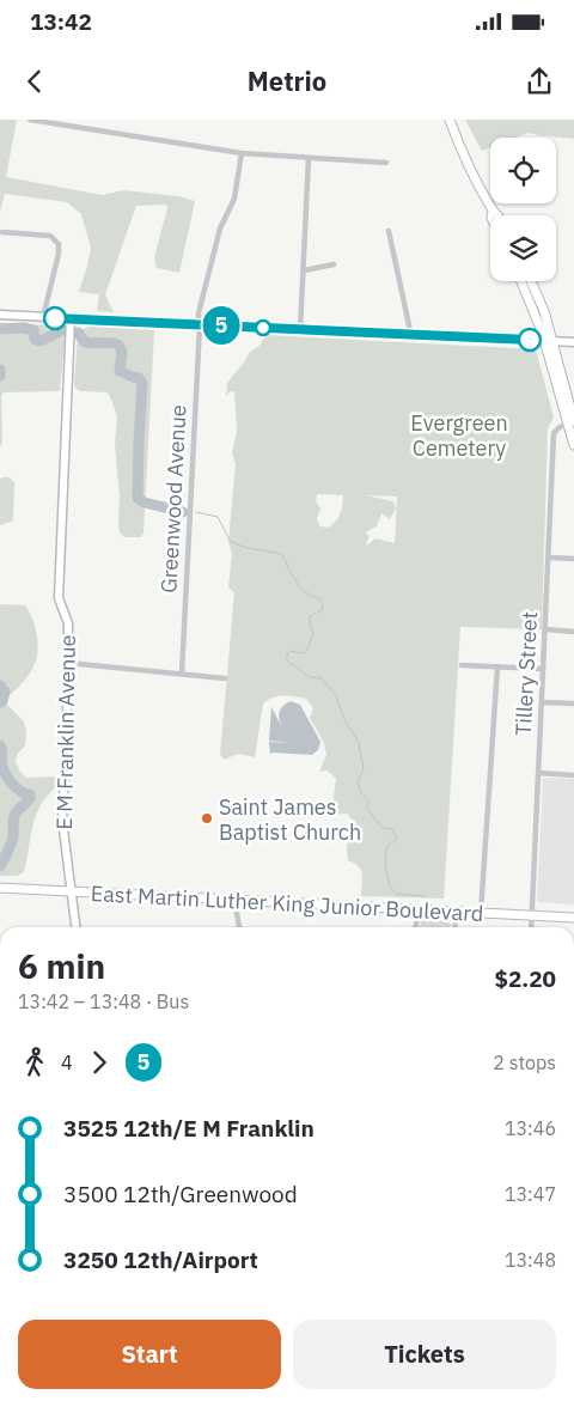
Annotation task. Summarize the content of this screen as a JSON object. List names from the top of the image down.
{
  "streets": {
    "main road": ["East Martin Luther King Junior Boulevard"],
    "street": ["Greenwood Avenue", "Tillery Street", "E M Franklin Avenue"]
  },
  "crossings": [
    ["Tillery Street", "East Martin Luther King Junior Boulevard"],
    ["E M Franklin Avenue", "East Martin Luther King Junior Boulevard"]
  ],
  "parks": ["Evergreen Cemetery"],
  "places": ["Saint James Baptist Church"],
  "lines": ["bus line 5"],
  "page": {
    "status": "13:42",
    "header": "Metrio",
    "on_map": "5",
    "heading": ["6 min", "13:42 – 13:48 · Bus", "$2.20"],
    "legs": ["4", "5", "2 stops"],
    "list": [
      {
        "name": "3525 12th/E M Franklin",
        "value": "13:46"
      },
      {
        "name": "3500 12th/Greenwood",
        "value": "13:47"
      },
      {
        "name": "3250 12th/Airport",
        "value": "13:48"
      }
    ],
    "buttons": ["Start", "Tickets"]
  }
}
